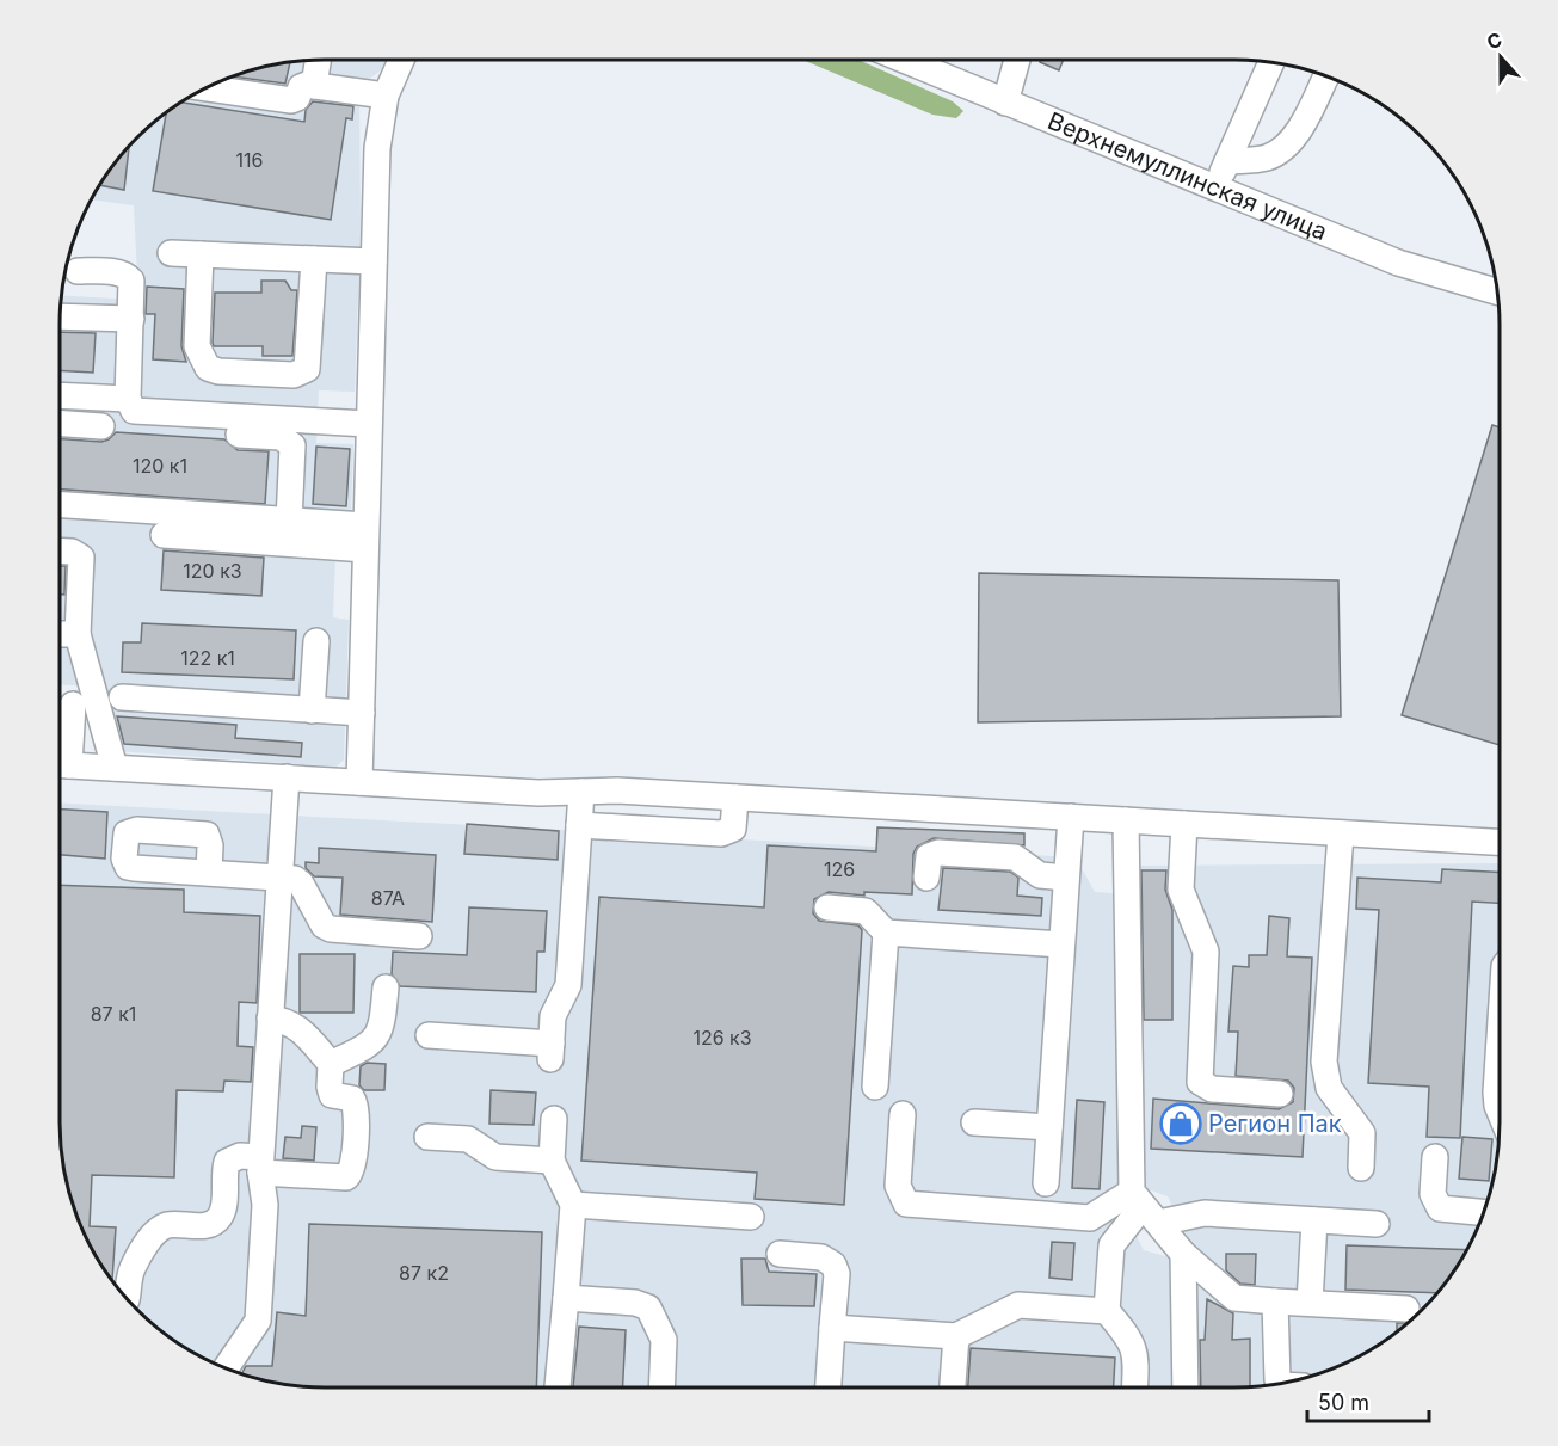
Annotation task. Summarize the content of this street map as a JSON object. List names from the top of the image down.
{
  "streets": {
    "street": ["Верхнемуллинская улица"]
  },
  "places": {
    "shop": ["Регион Пак"]
  },
  "house_numbers": [
    "116",
    "120 к1",
    "120 к3",
    "122 к1",
    "126",
    "87А",
    "87 к1",
    "126 к3",
    "87 к2"
  ],
  "scale_bar": "50 m",
  "north": "top"
}
